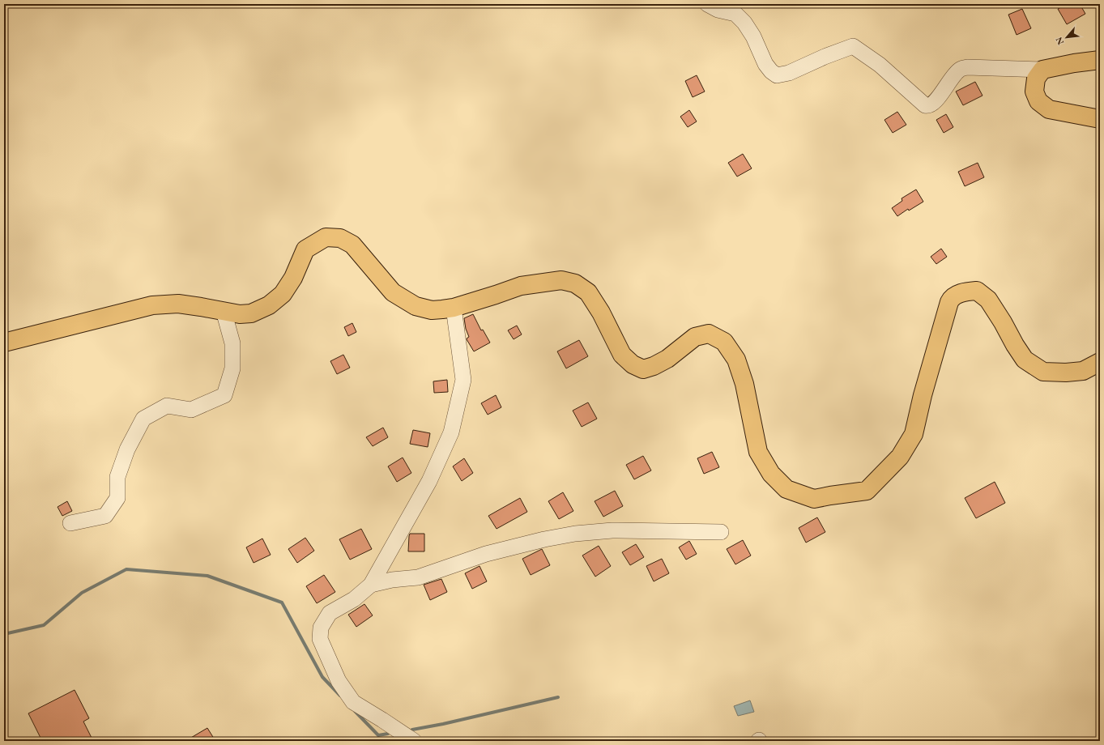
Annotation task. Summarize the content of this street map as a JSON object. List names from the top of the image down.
{
  "north": "bottom left"
}
